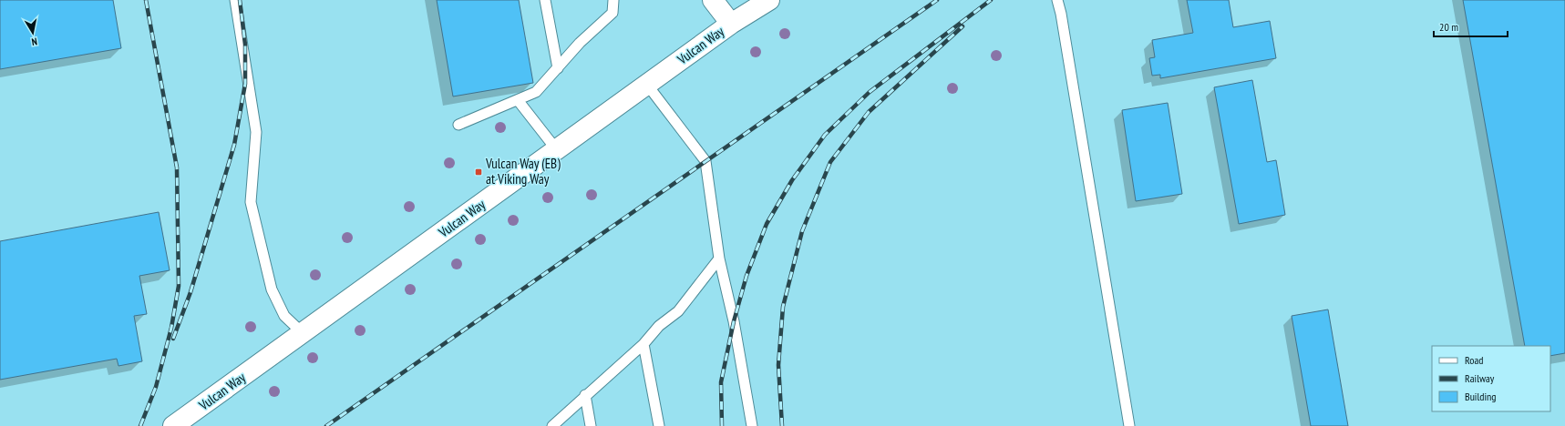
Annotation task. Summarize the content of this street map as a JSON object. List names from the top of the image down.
{
  "streets": {
    "street": ["Vulcan Way"]
  },
  "places": {
    "transit": ["Vulcan Way (EB) at Viking Way"]
  },
  "legend": ["Road", "Railway", "Building"],
  "scale_bar": "20 m",
  "north": "bottom"
}
